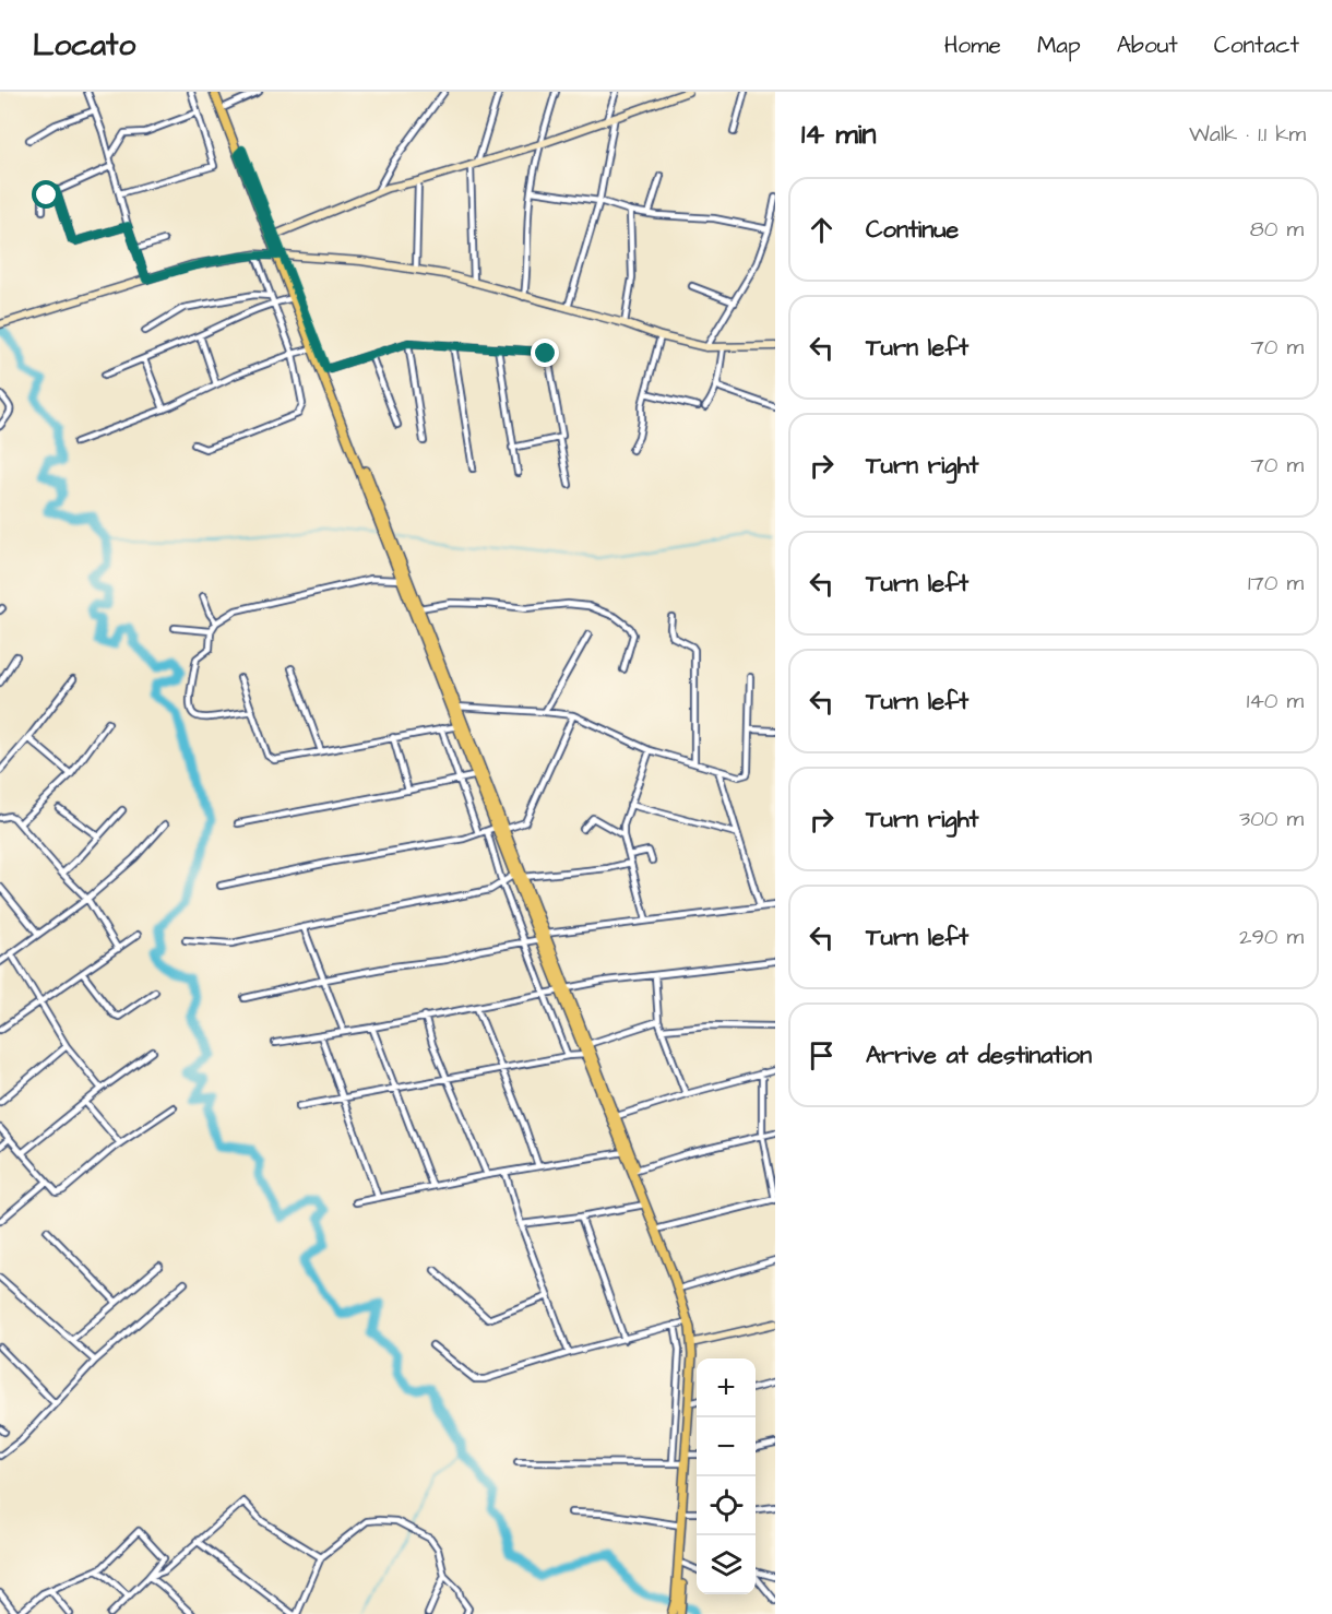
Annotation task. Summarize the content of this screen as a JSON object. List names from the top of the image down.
{
  "page": {
    "header": "Locato",
    "nav": [
      "Home",
      "Map",
      "About",
      "Contact"
    ],
    "heading": ["14 min", "Walk · 1.1 km"],
    "list": [
      ["Continue", "80 m"],
      ["Turn left", "70 m"],
      ["Turn right", "70 m"],
      ["Turn left", "170 m"],
      ["Turn left", "140 m"],
      ["Turn right", "300 m"],
      ["Turn left", "290 m"],
      "Arrive at destination"
    ],
    "map_buttons": ["+", "−"]
  }
}
